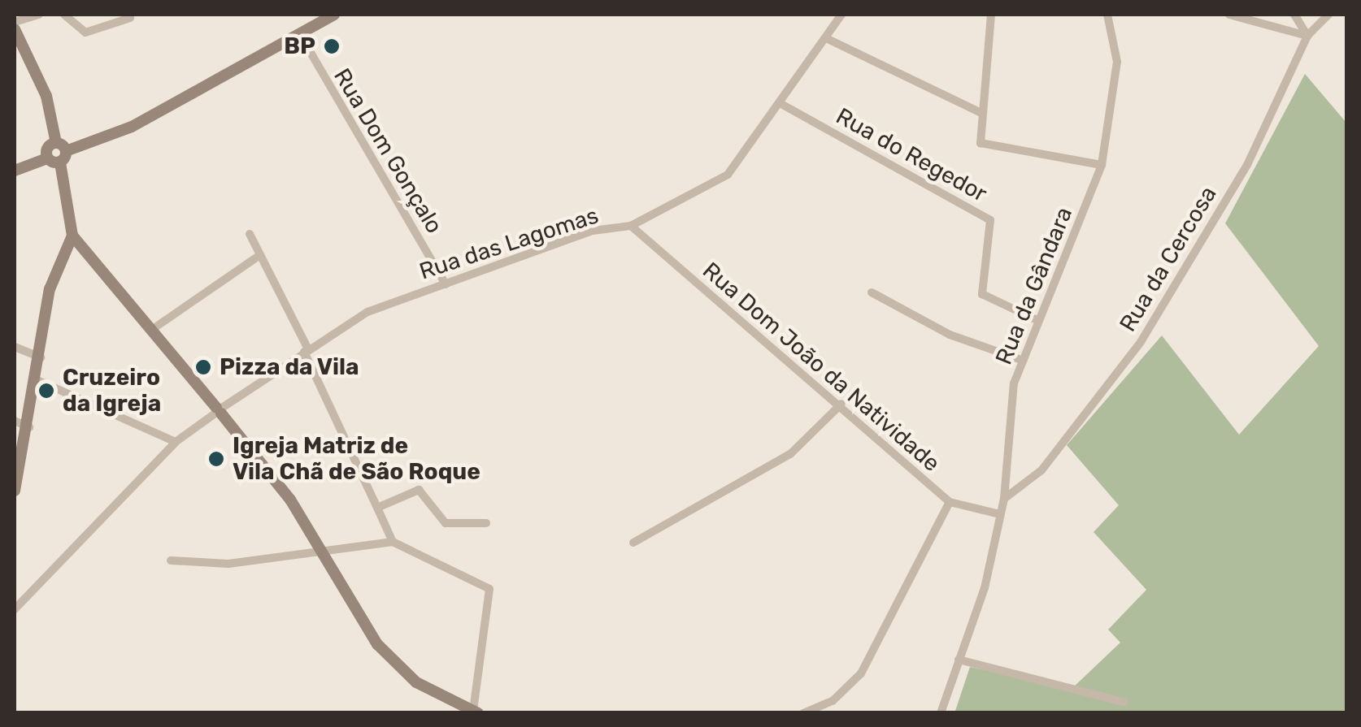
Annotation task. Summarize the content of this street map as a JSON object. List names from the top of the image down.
{
  "streets": {
    "street": [
      "Rua Dom Gonçalo",
      "Rua do Regedor",
      "Rua das Lagomas",
      "Rua da Cercosa",
      "Rua da Gândara",
      "Rua Dom João da Natividade"
    ]
  },
  "crossings": [
    ["Rua Dom Gonçalo", "Rua das Lagomas"],
    ["Rua do Regedor", "Rua das Lagomas"],
    ["Rua do Regedor", "Rua da Gândara"],
    ["Rua das Lagomas", "Rua Dom João da Natividade"],
    ["Rua da Cercosa", "Rua da Gândara"],
    ["Rua da Gândara", "Rua Dom João da Natividade"]
  ],
  "places": [
    "BP",
    "Pizza da Vila",
    "Cruzeiro da Igreja",
    "Igreja Matriz de Vila Chã de São Roque"
  ]
}
